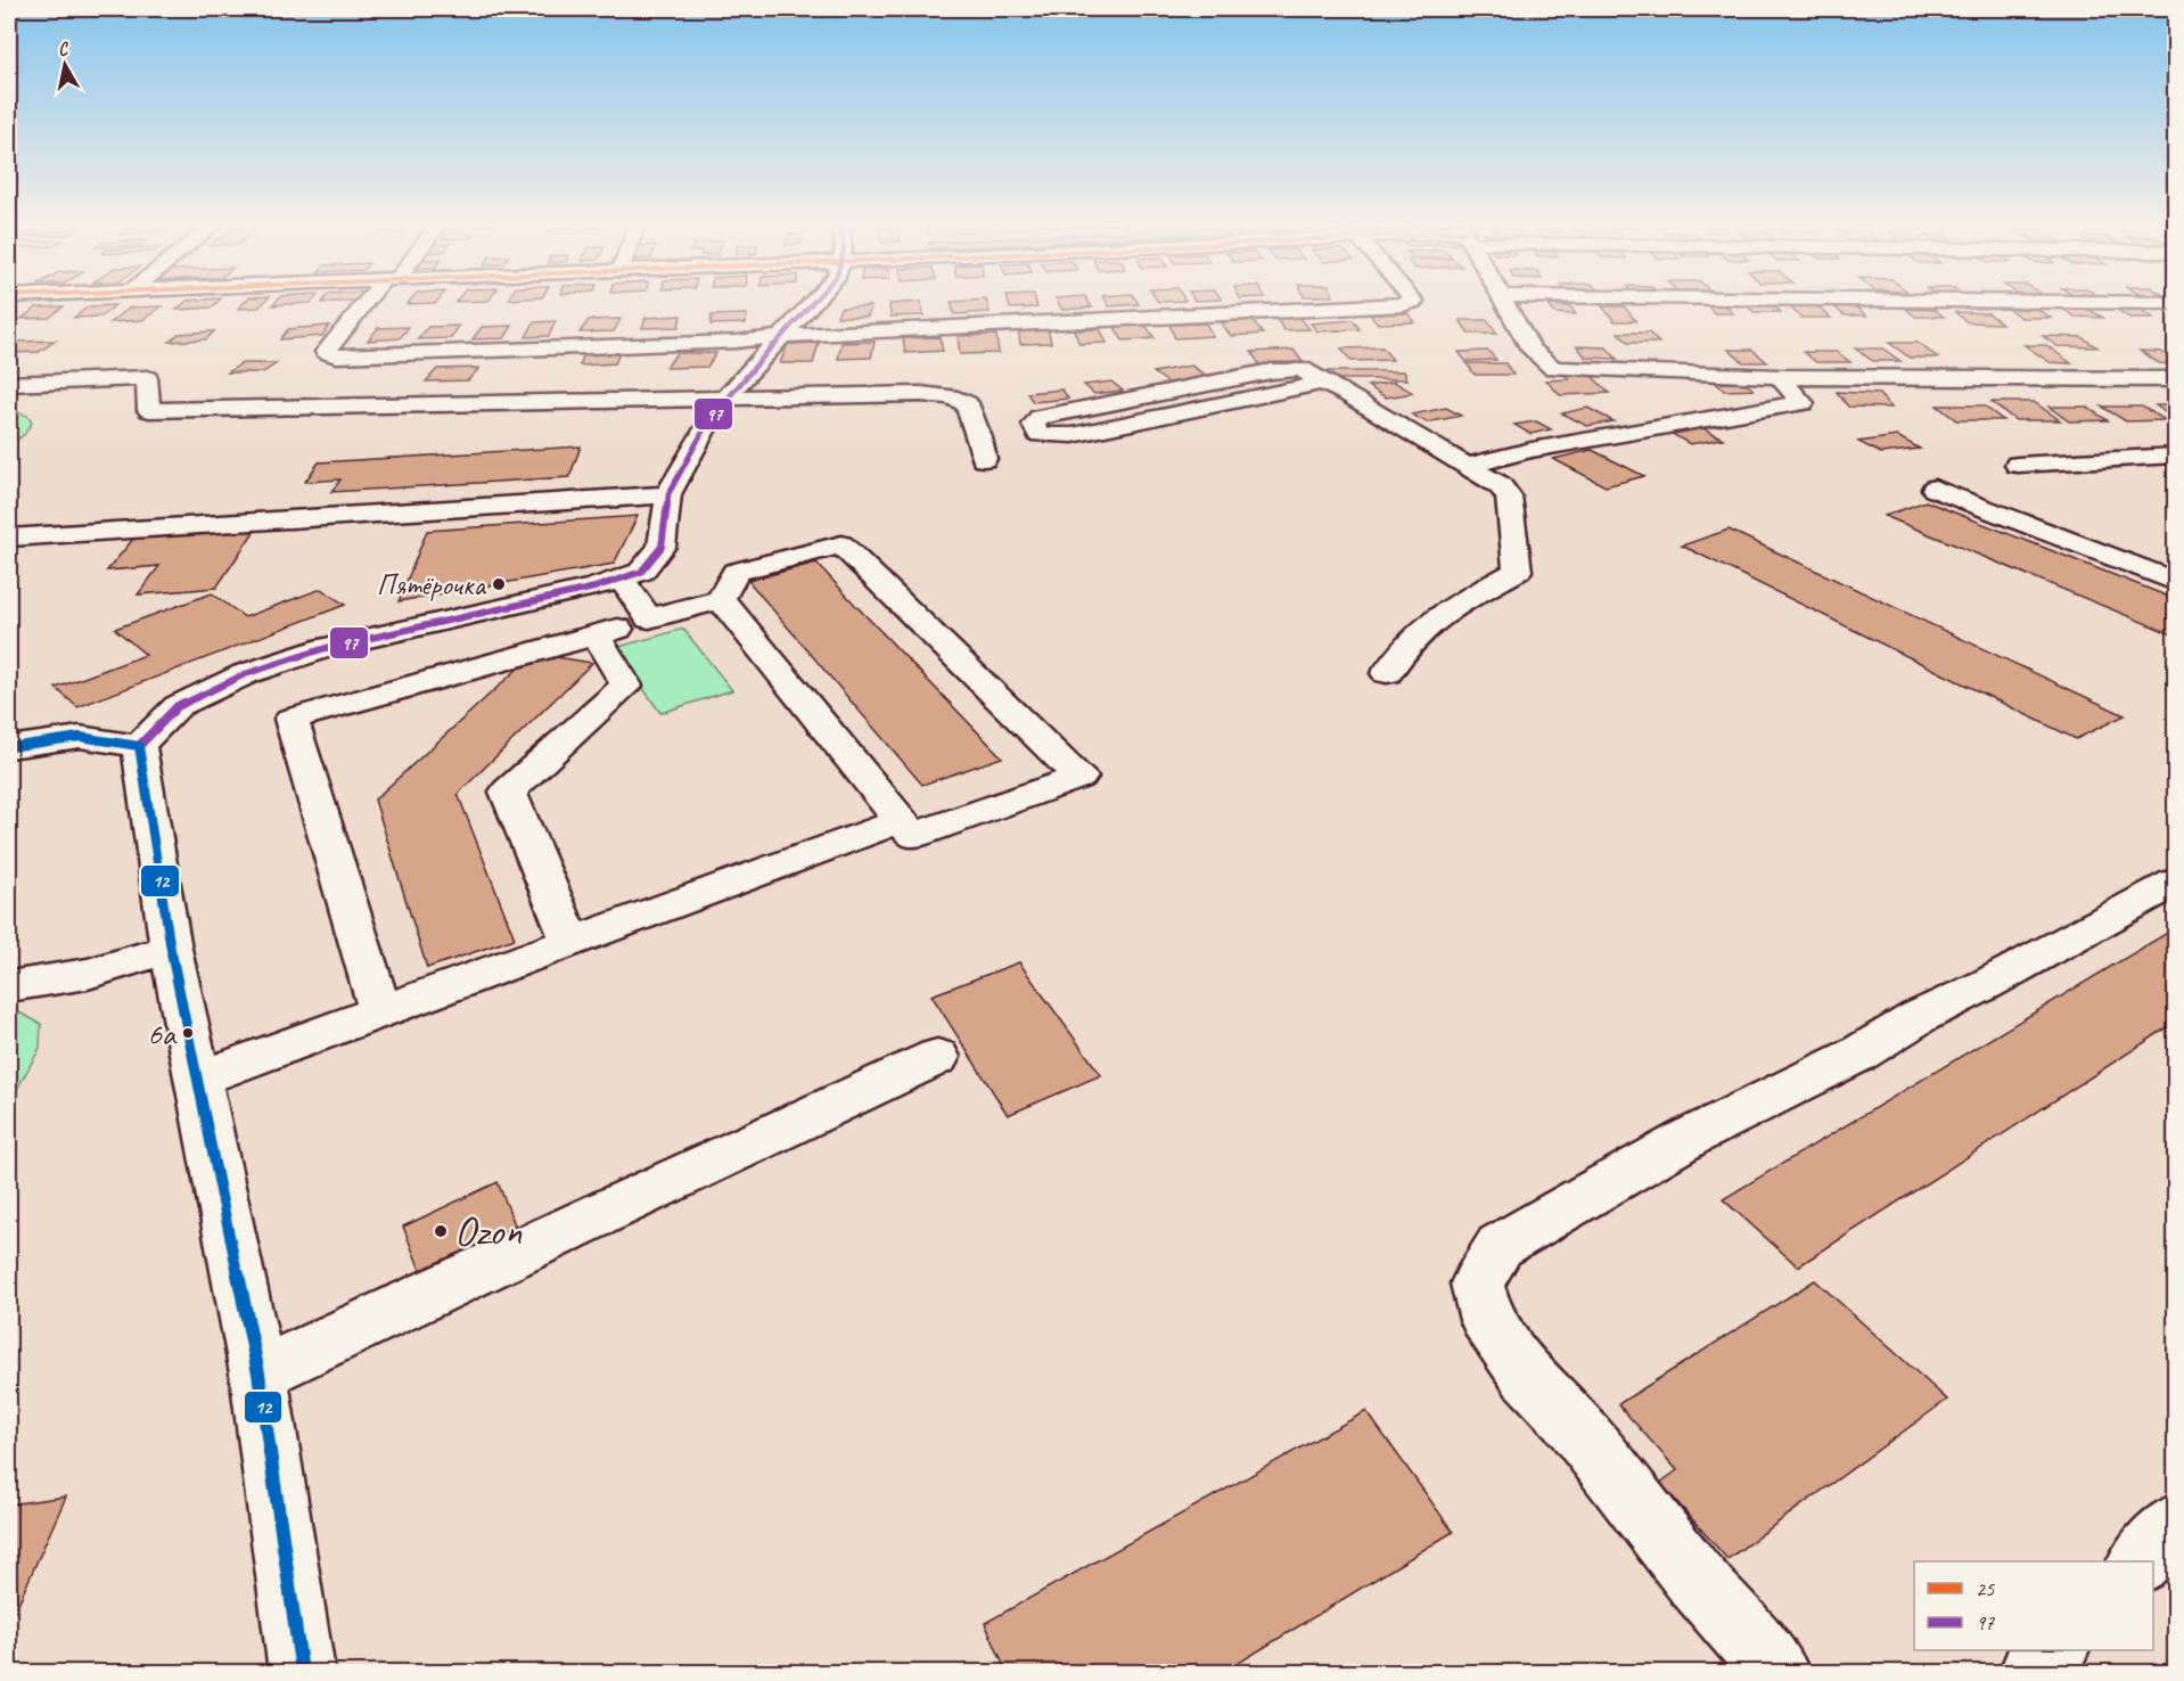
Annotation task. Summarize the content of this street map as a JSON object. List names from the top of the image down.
{
  "places": ["Пятёрочка", "6а", "Ozon"],
  "lines": ["transit line 97", "transit line 12"],
  "legend": ["25", "97"],
  "north": "top"
}
